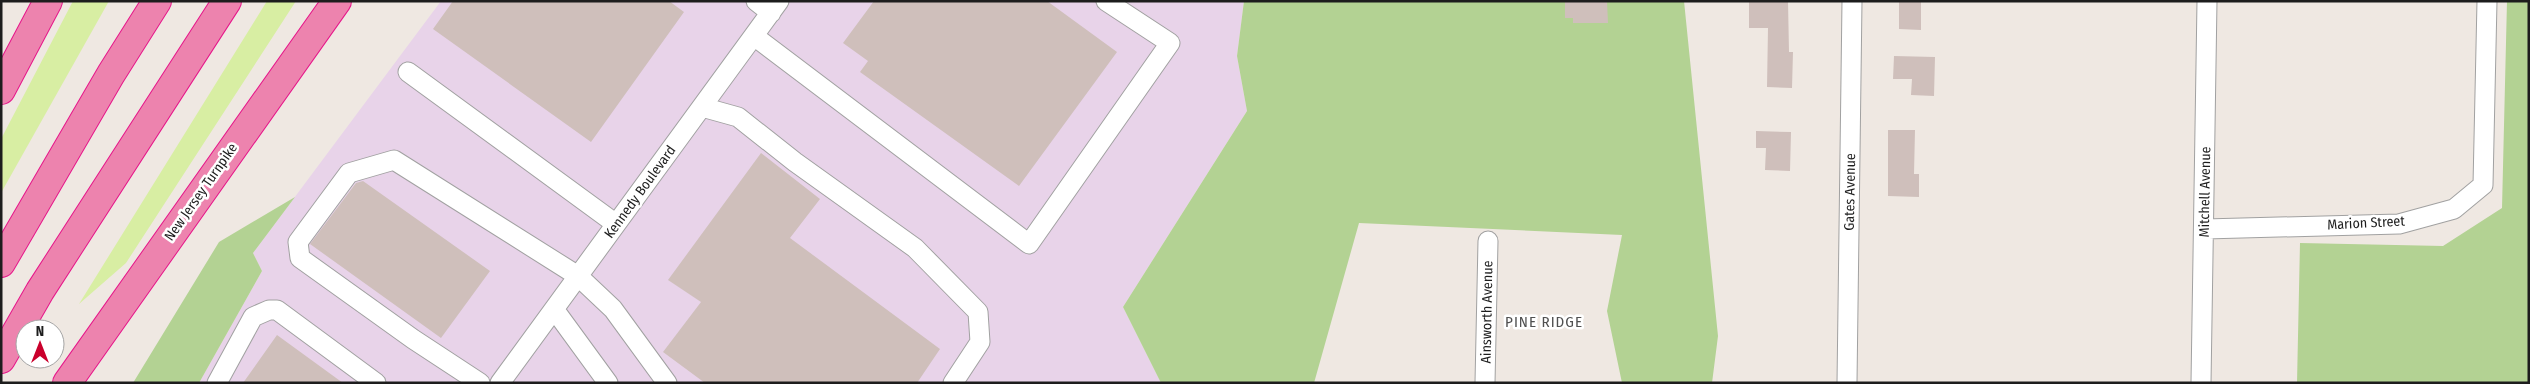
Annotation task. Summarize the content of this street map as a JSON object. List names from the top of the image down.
{
  "streets": {
    "highway": ["New Jersey Turnpike"],
    "street": [
      "Kennedy Boulevard",
      "Gates Avenue",
      "Mitchell Avenue",
      "Marion Street",
      "Ainsworth Avenue"
    ]
  },
  "crossings": [
    ["Mitchell Avenue", "Marion Street"]
  ],
  "districts": ["PINE RIDGE"],
  "north": "top"
}
